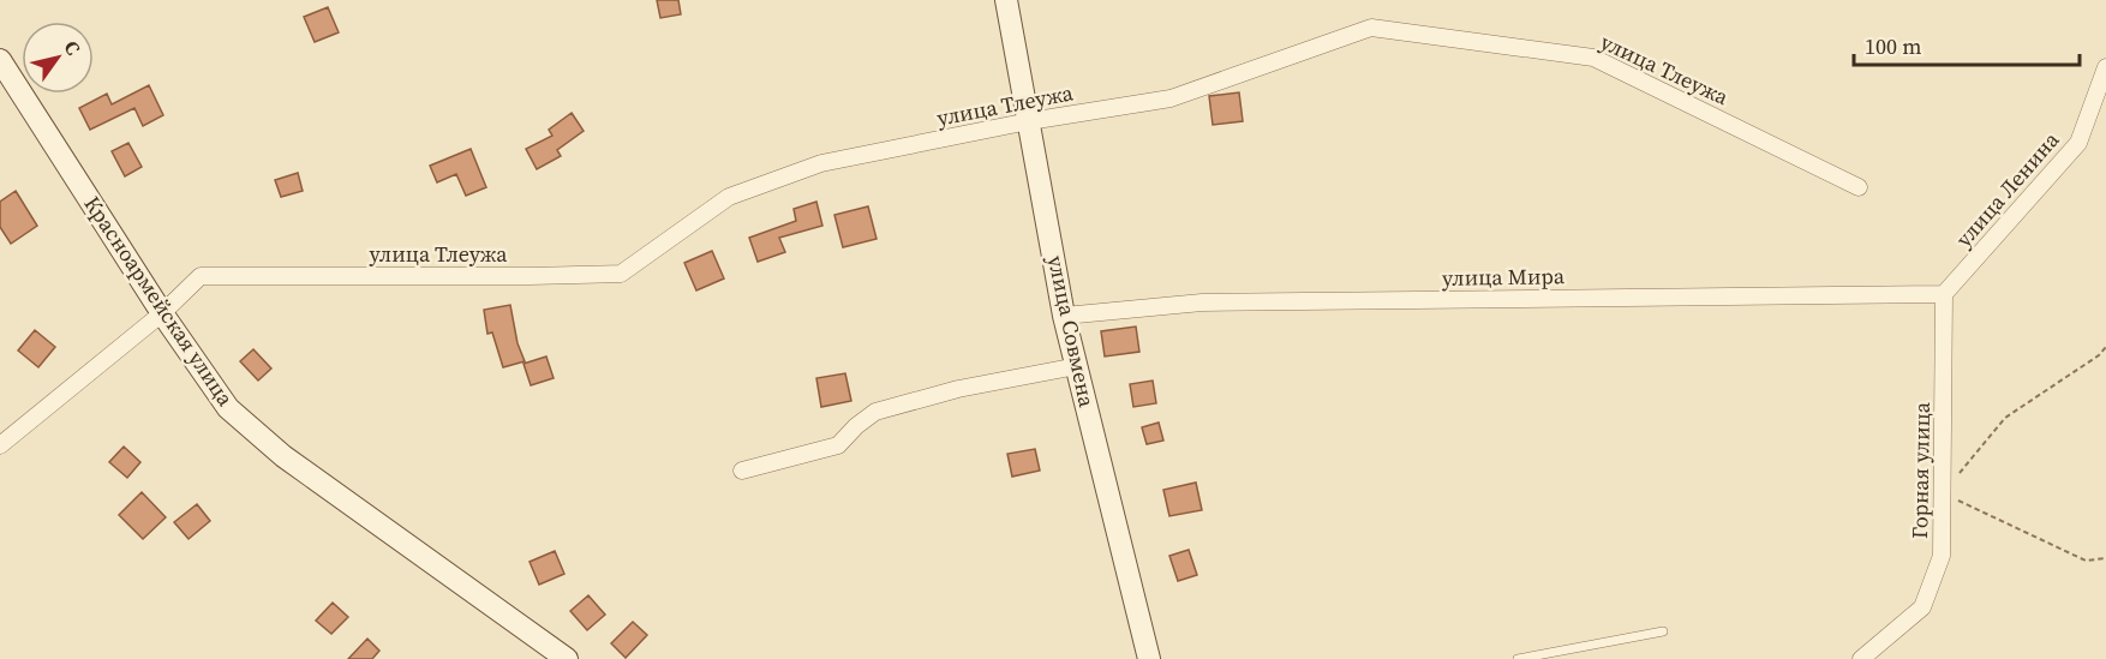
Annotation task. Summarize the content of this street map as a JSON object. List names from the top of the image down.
{
  "streets": {
    "main road": ["Красноармейская улица", "улица Совмена"],
    "street": [
      "улица Тлеужа",
      "улица Ленина",
      "улица Мира",
      "Горная улица"
    ]
  },
  "crossings": [
    ["улица Тлеужа", "Красноармейская улица"],
    ["улица Тлеужа", "улица Совмена"],
    ["улица Ленина", "улица Мира"],
    ["улица Ленина", "Горная улица"],
    ["улица Мира", "улица Совмена"],
    ["улица Мира", "Горная улица"]
  ],
  "scale_bar": "100 m",
  "north": "top right"
}
